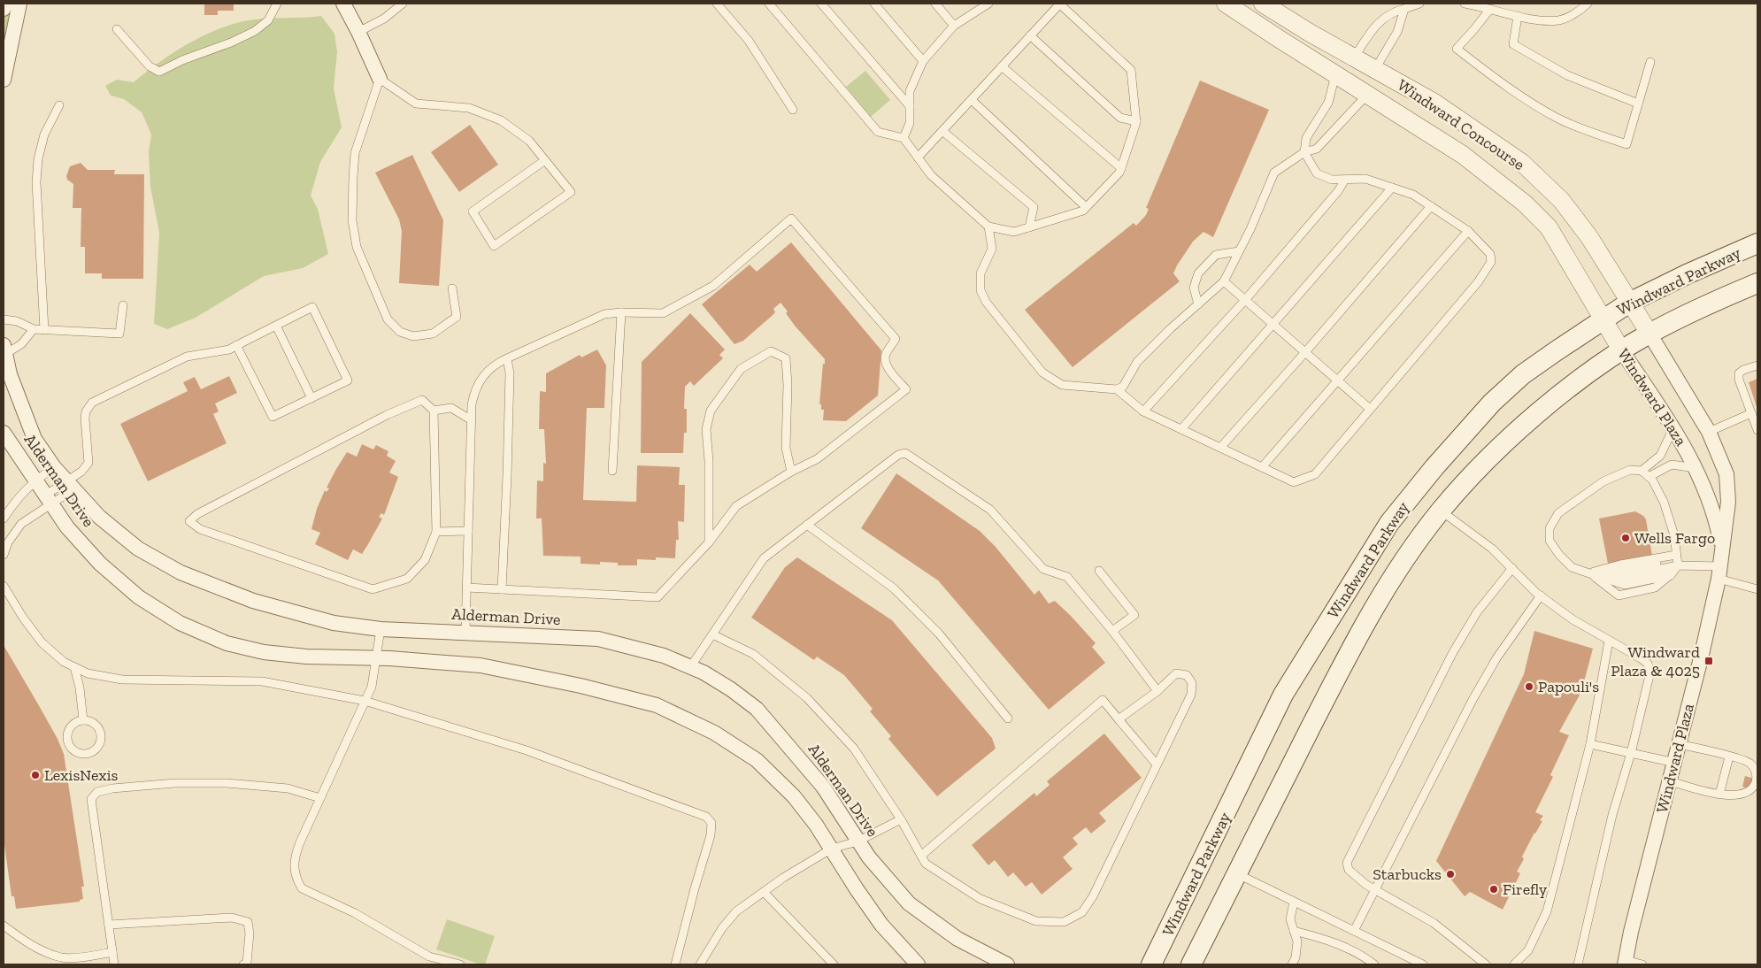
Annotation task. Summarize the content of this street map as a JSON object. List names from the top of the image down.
{
  "streets": {
    "main road": ["Windward Parkway"],
    "street": ["Windward Concourse", "Windward Plaza", "Alderman Drive"]
  },
  "crossings": [
    ["Windward Concourse", "Windward Parkway"],
    ["Windward Concourse", "Windward Plaza"],
    ["Windward Parkway", "Windward Plaza"]
  ],
  "places": {
    "other": [
      "Wells Fargo",
      "Papouli's",
      "LexisNexis",
      "Starbucks",
      "Firefly"
    ],
    "transit": ["Windward Plaza & 4025"]
  }
}
